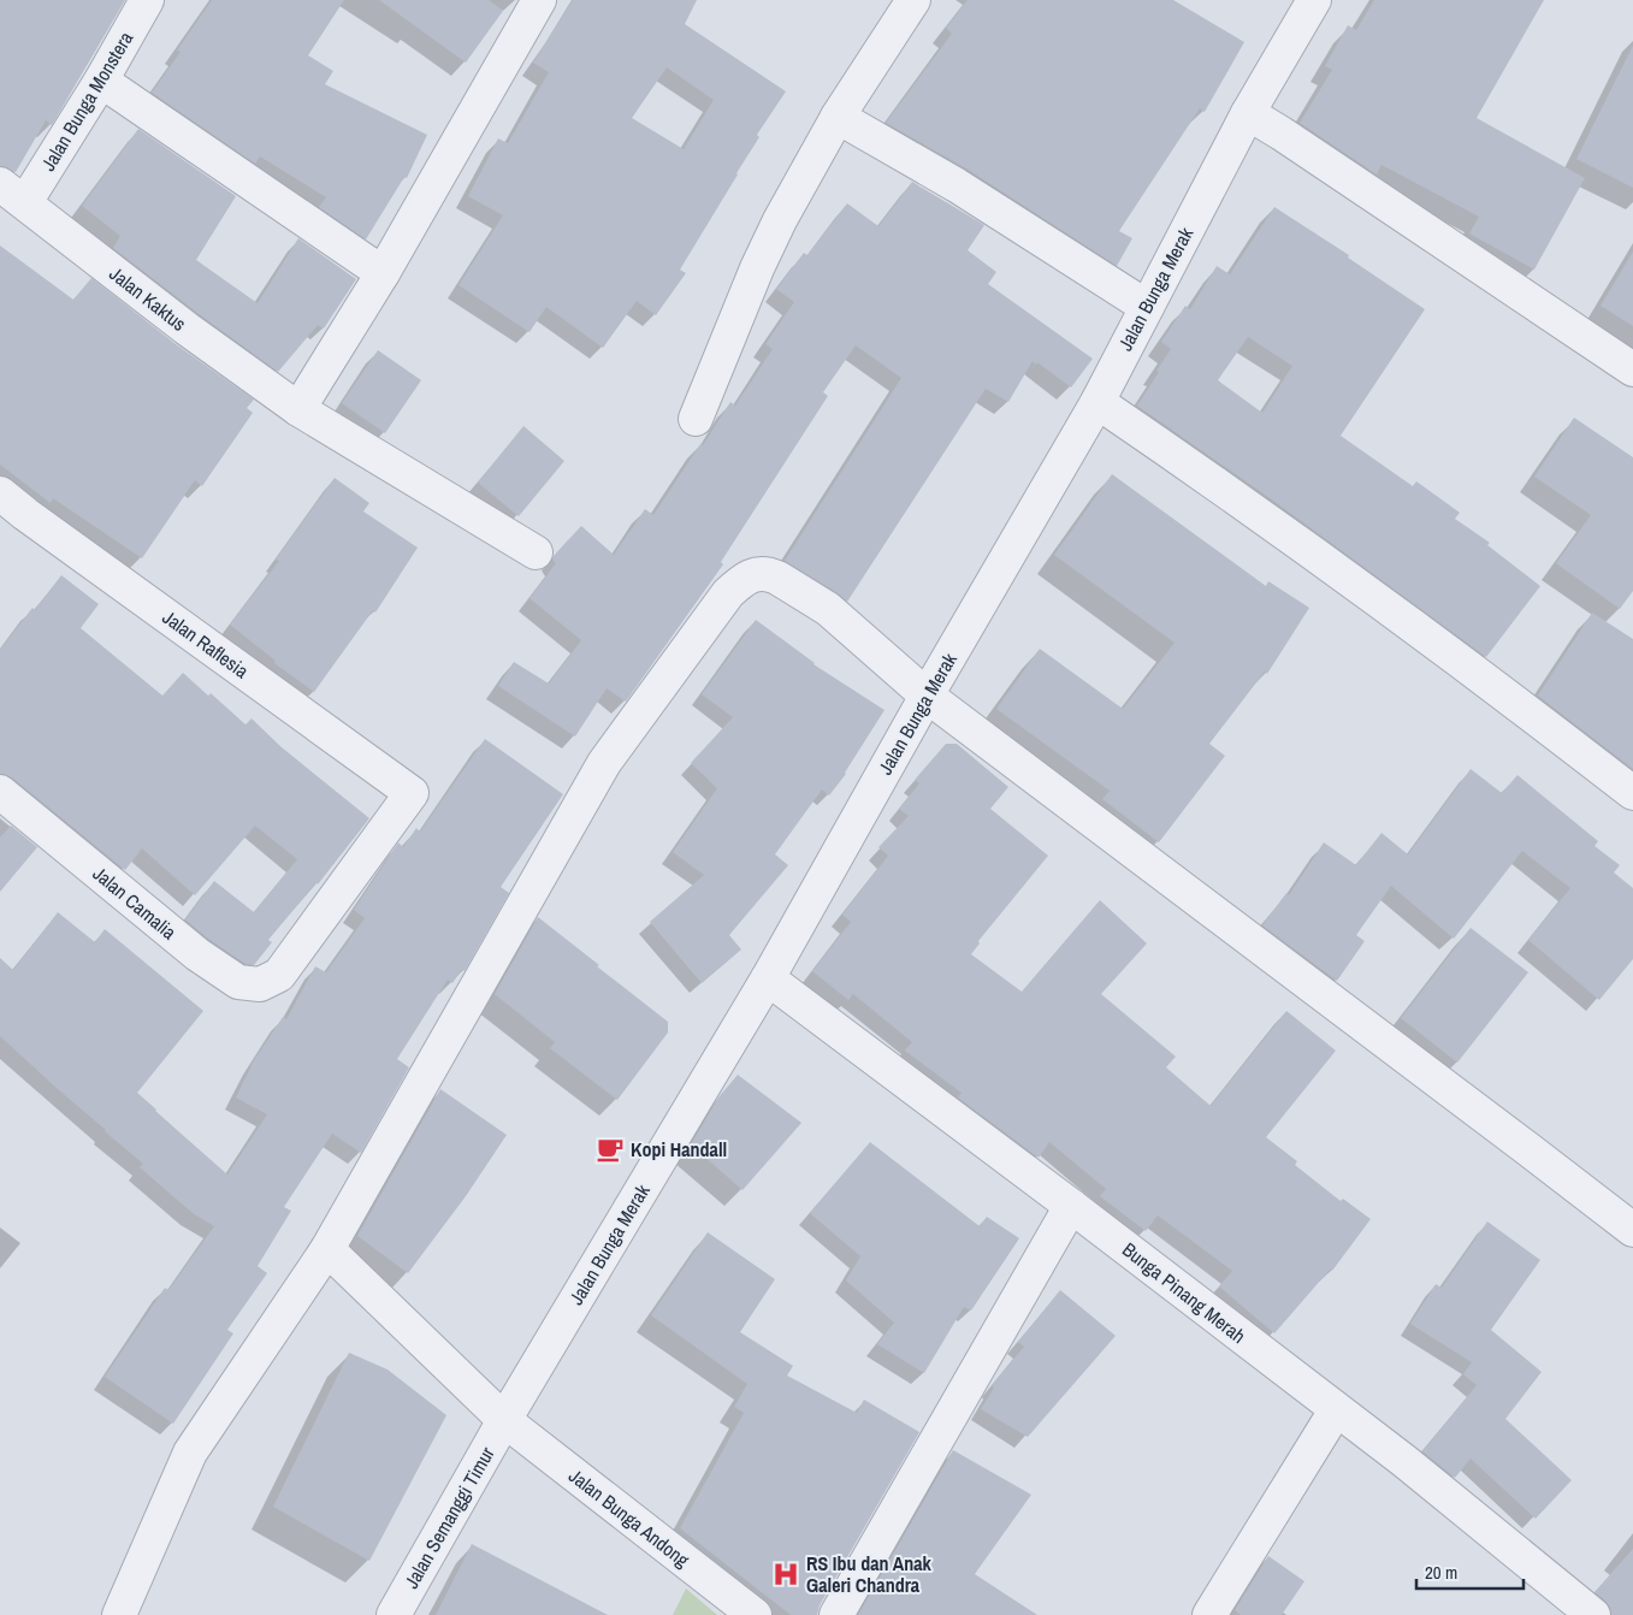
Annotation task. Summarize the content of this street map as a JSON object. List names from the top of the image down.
{
  "streets": {
    "street": [
      "Jalan Bunga Monstera",
      "Jalan Bunga Merak",
      "Jalan Kaktus",
      "Jalan Raflesia",
      "Jalan Camalia",
      "Bunga Pinang Merah",
      "Jalan Semanggi Timur",
      "Jalan Bunga Andong"
    ]
  },
  "crossings": [
    ["Jalan Bunga Monstera", "Jalan Kaktus"],
    ["Jalan Bunga Merak", "Bunga Pinang Merah"],
    ["Jalan Bunga Merak", "Jalan Semanggi Timur"],
    ["Jalan Bunga Merak", "Jalan Bunga Andong"],
    ["Jalan Raflesia", "Jalan Camalia"],
    ["Jalan Semanggi Timur", "Jalan Bunga Andong"]
  ],
  "places": {
    "cafe": ["Kopi Handall"],
    "hospital": ["RS Ibu dan Anak Galeri Chandra"]
  },
  "scale_bar": "20 m"
}
